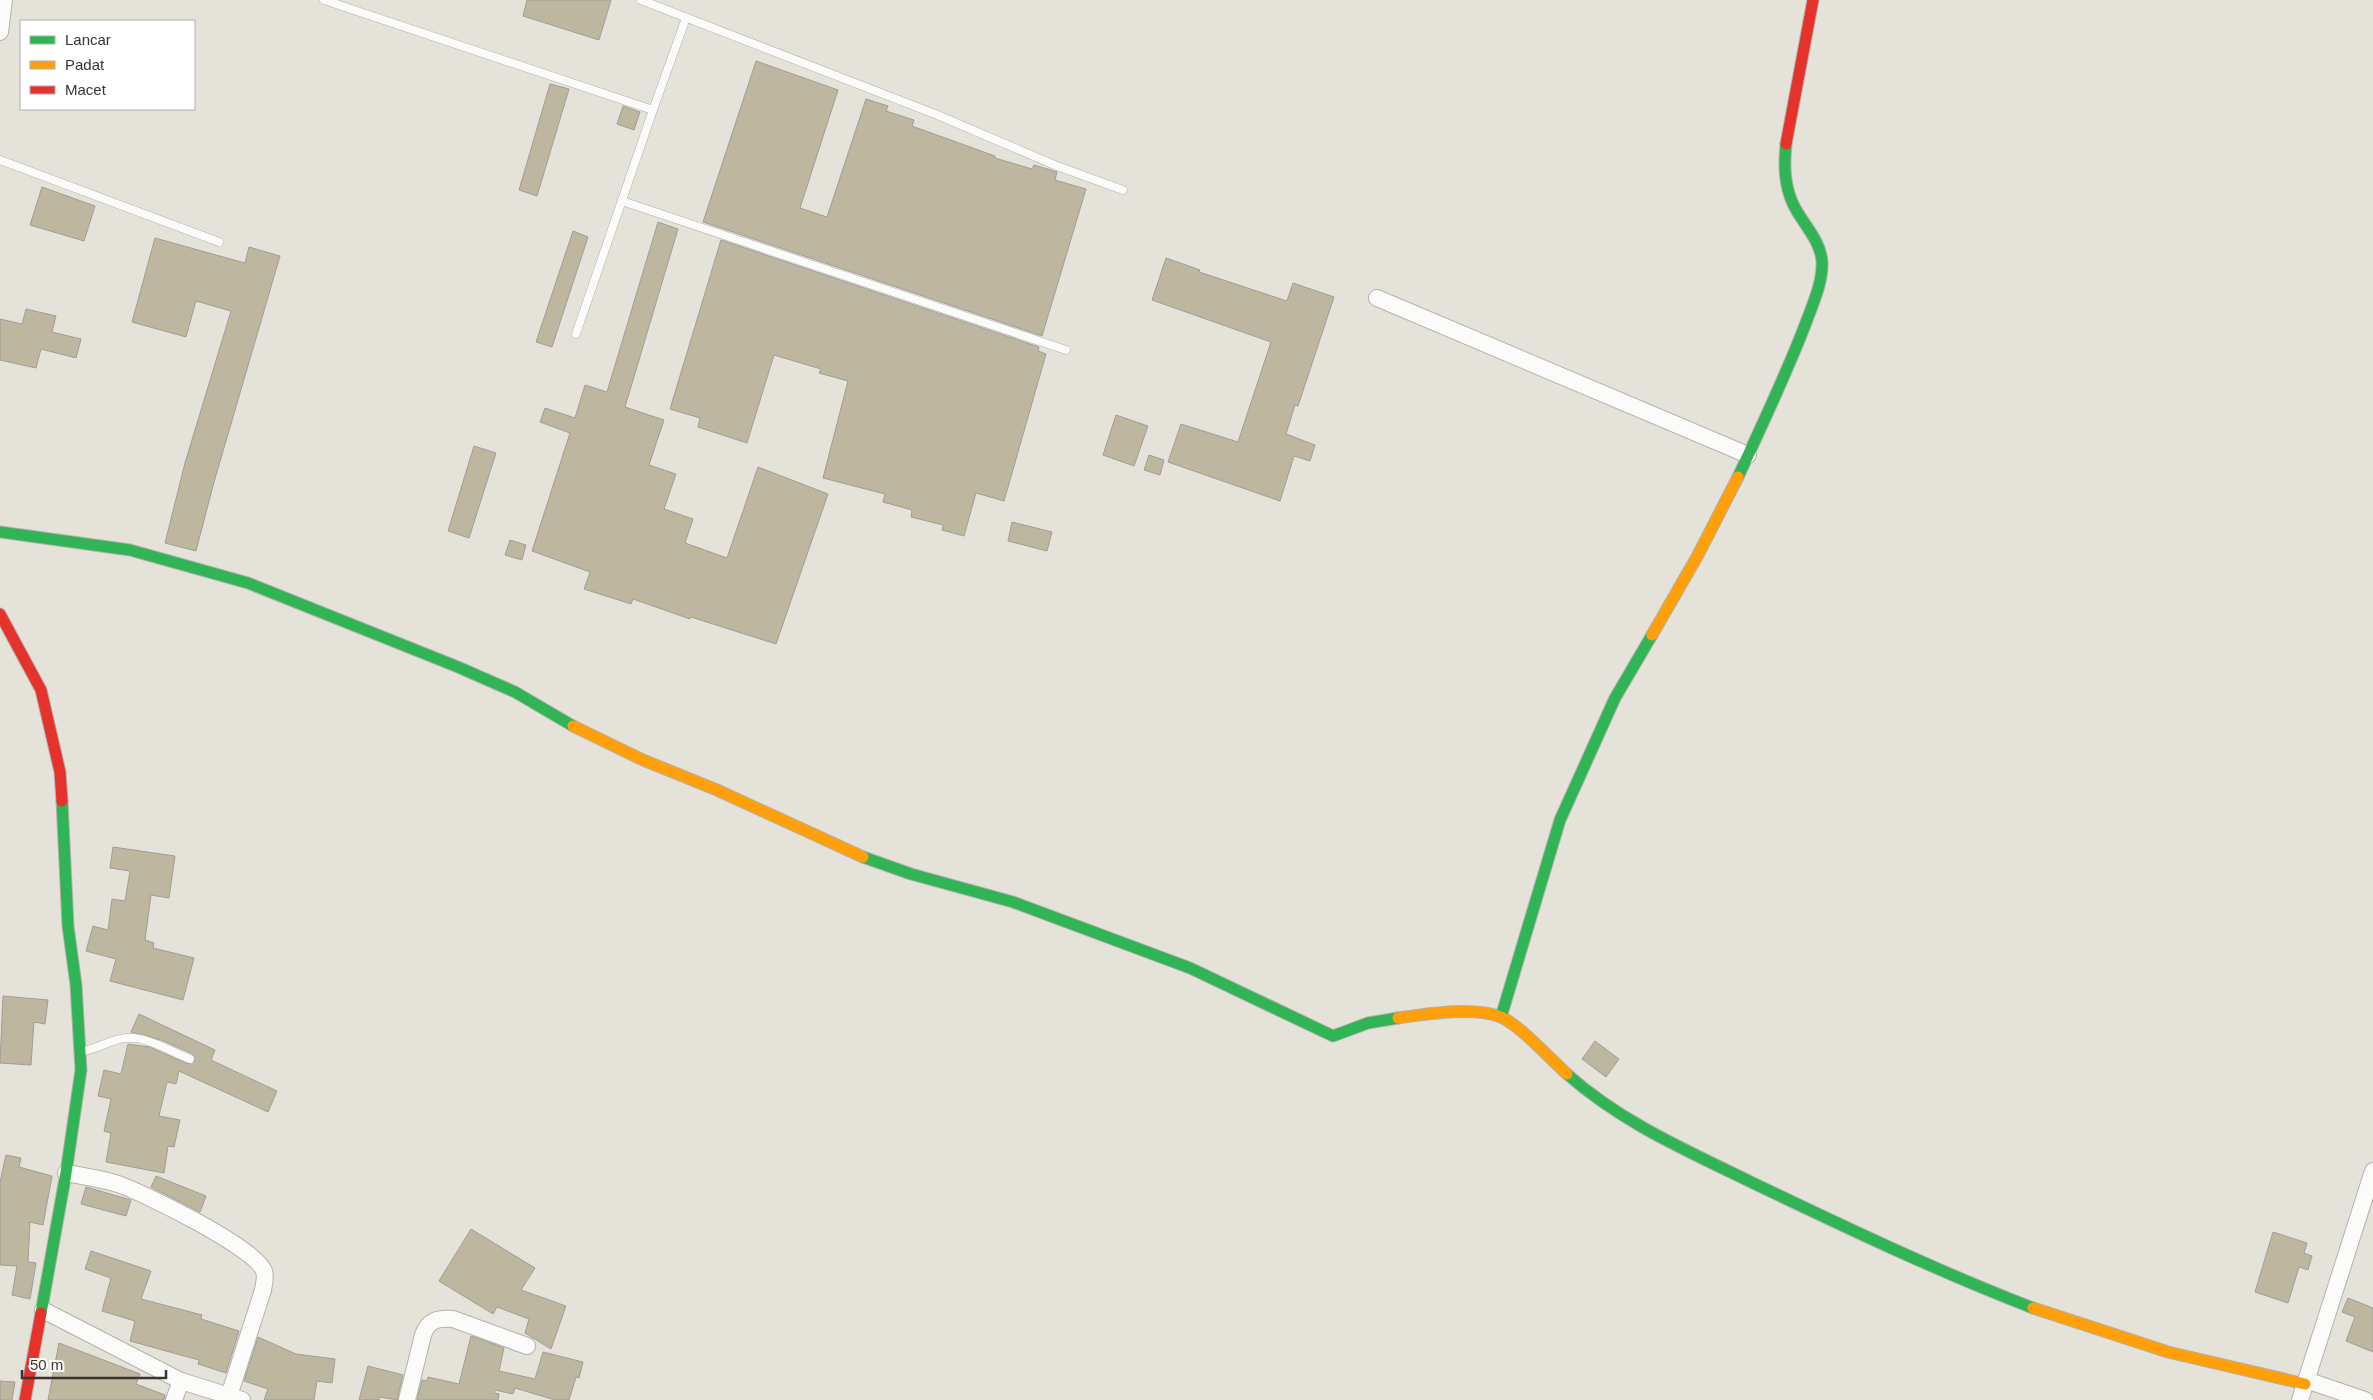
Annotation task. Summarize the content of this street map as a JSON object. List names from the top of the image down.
{
  "legend": ["Lancar", "Padat", "Macet"],
  "scale_bar": "50 m"
}
